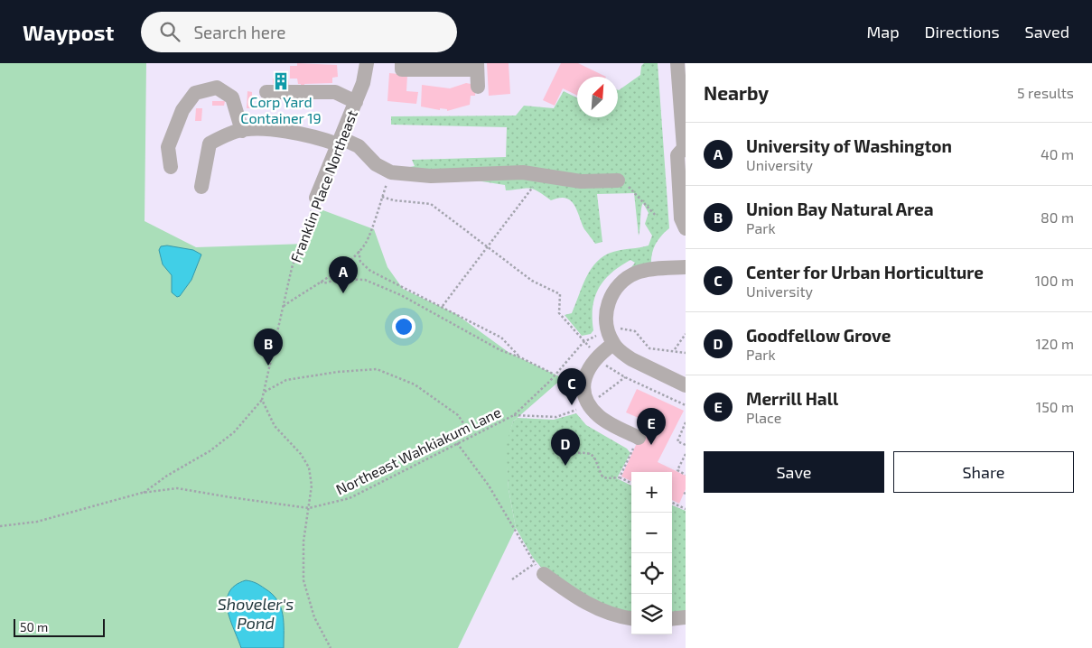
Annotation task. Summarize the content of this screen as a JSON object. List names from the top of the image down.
{
  "streets": {
    "street": ["Franklin Place Northeast"],
    "path": ["Northeast Wahkiakum Lane"]
  },
  "water": ["Shoveler's Pond"],
  "places": {
    "building": ["Corp Yard Container 19"]
  },
  "scale_bar": "50 m",
  "north": "top right",
  "page": {
    "header": "Waypost",
    "search": "Search here",
    "nav": ["Map", "Directions", "Saved"],
    "heading": ["Nearby", "5 results"],
    "list": [
      {
        "mark": "A",
        "name": "University of Washington",
        "note": "University",
        "value": "40 m"
      },
      {
        "mark": "B",
        "name": "Union Bay Natural Area",
        "note": "Park",
        "value": "80 m"
      },
      {
        "mark": "C",
        "name": "Center for Urban Horticulture",
        "note": "University",
        "value": "100 m"
      },
      {
        "mark": "D",
        "name": "Goodfellow Grove",
        "note": "Park",
        "value": "120 m"
      },
      {
        "mark": "E",
        "name": "Merrill Hall",
        "note": "Place",
        "value": "150 m"
      }
    ],
    "pins": [
      "A",
      "B",
      "C",
      "E",
      "D"
    ],
    "buttons": ["Save", "Share"],
    "map_buttons": ["+", "−"],
    "scale": "50 m"
  }
}
